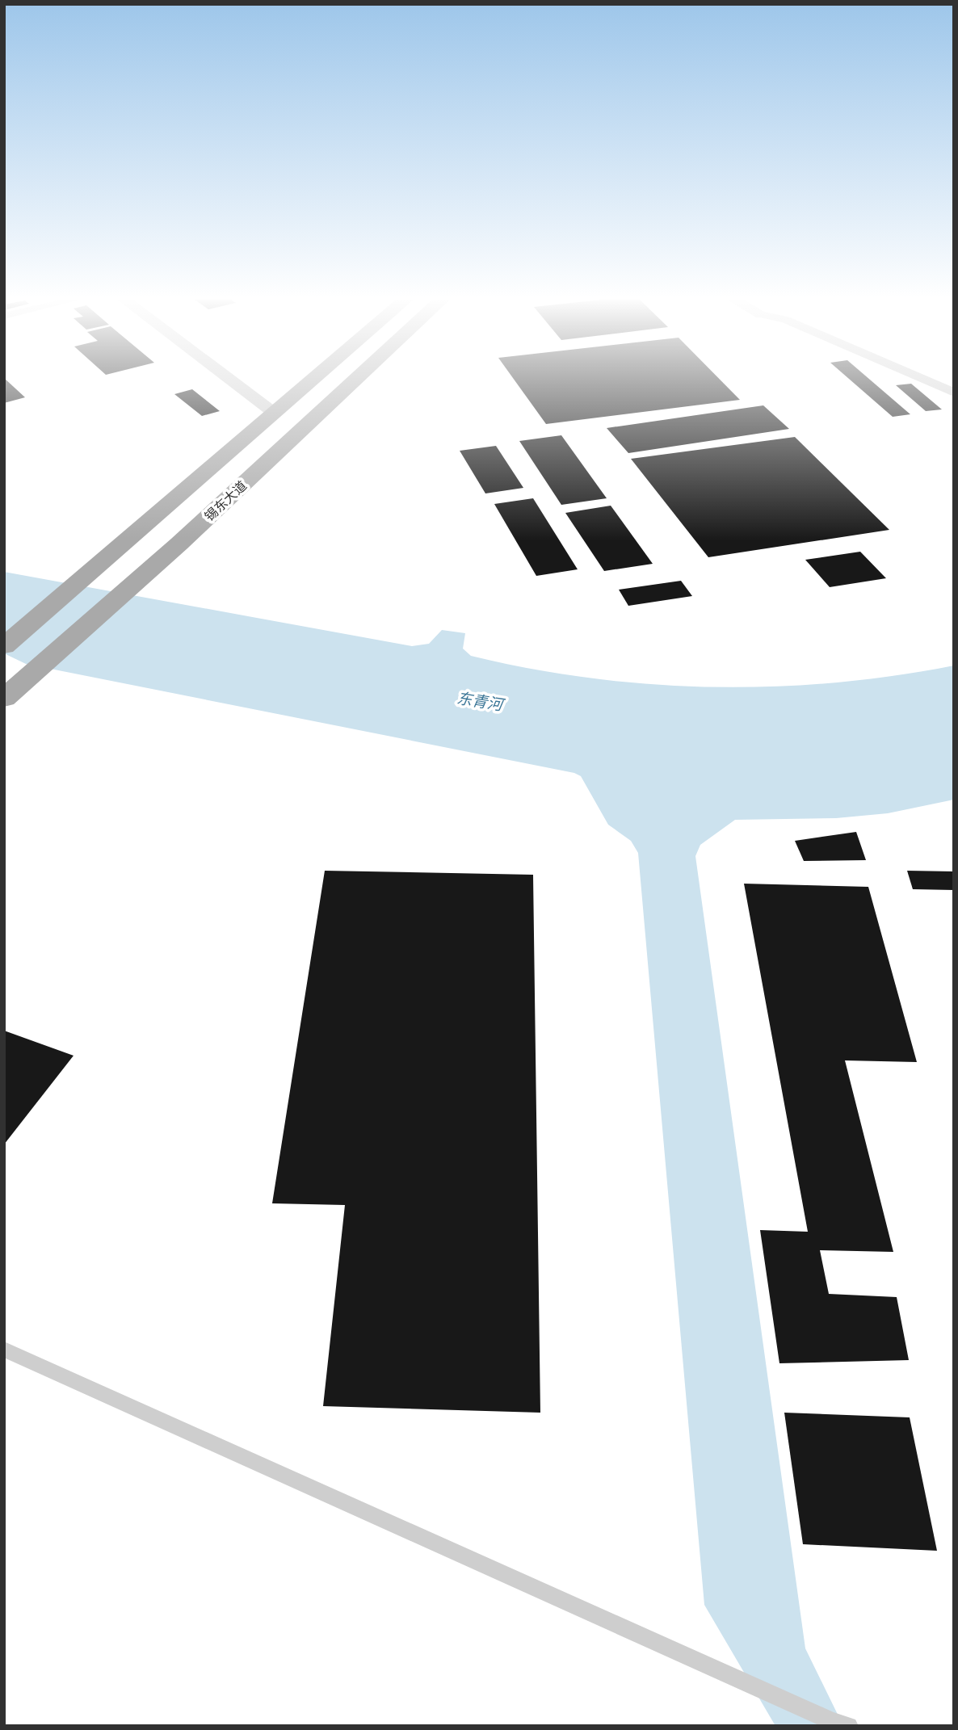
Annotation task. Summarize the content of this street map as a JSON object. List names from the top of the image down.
{
  "streets": {
    "main road": ["锡东大道"]
  },
  "water": ["东青河"]
}
